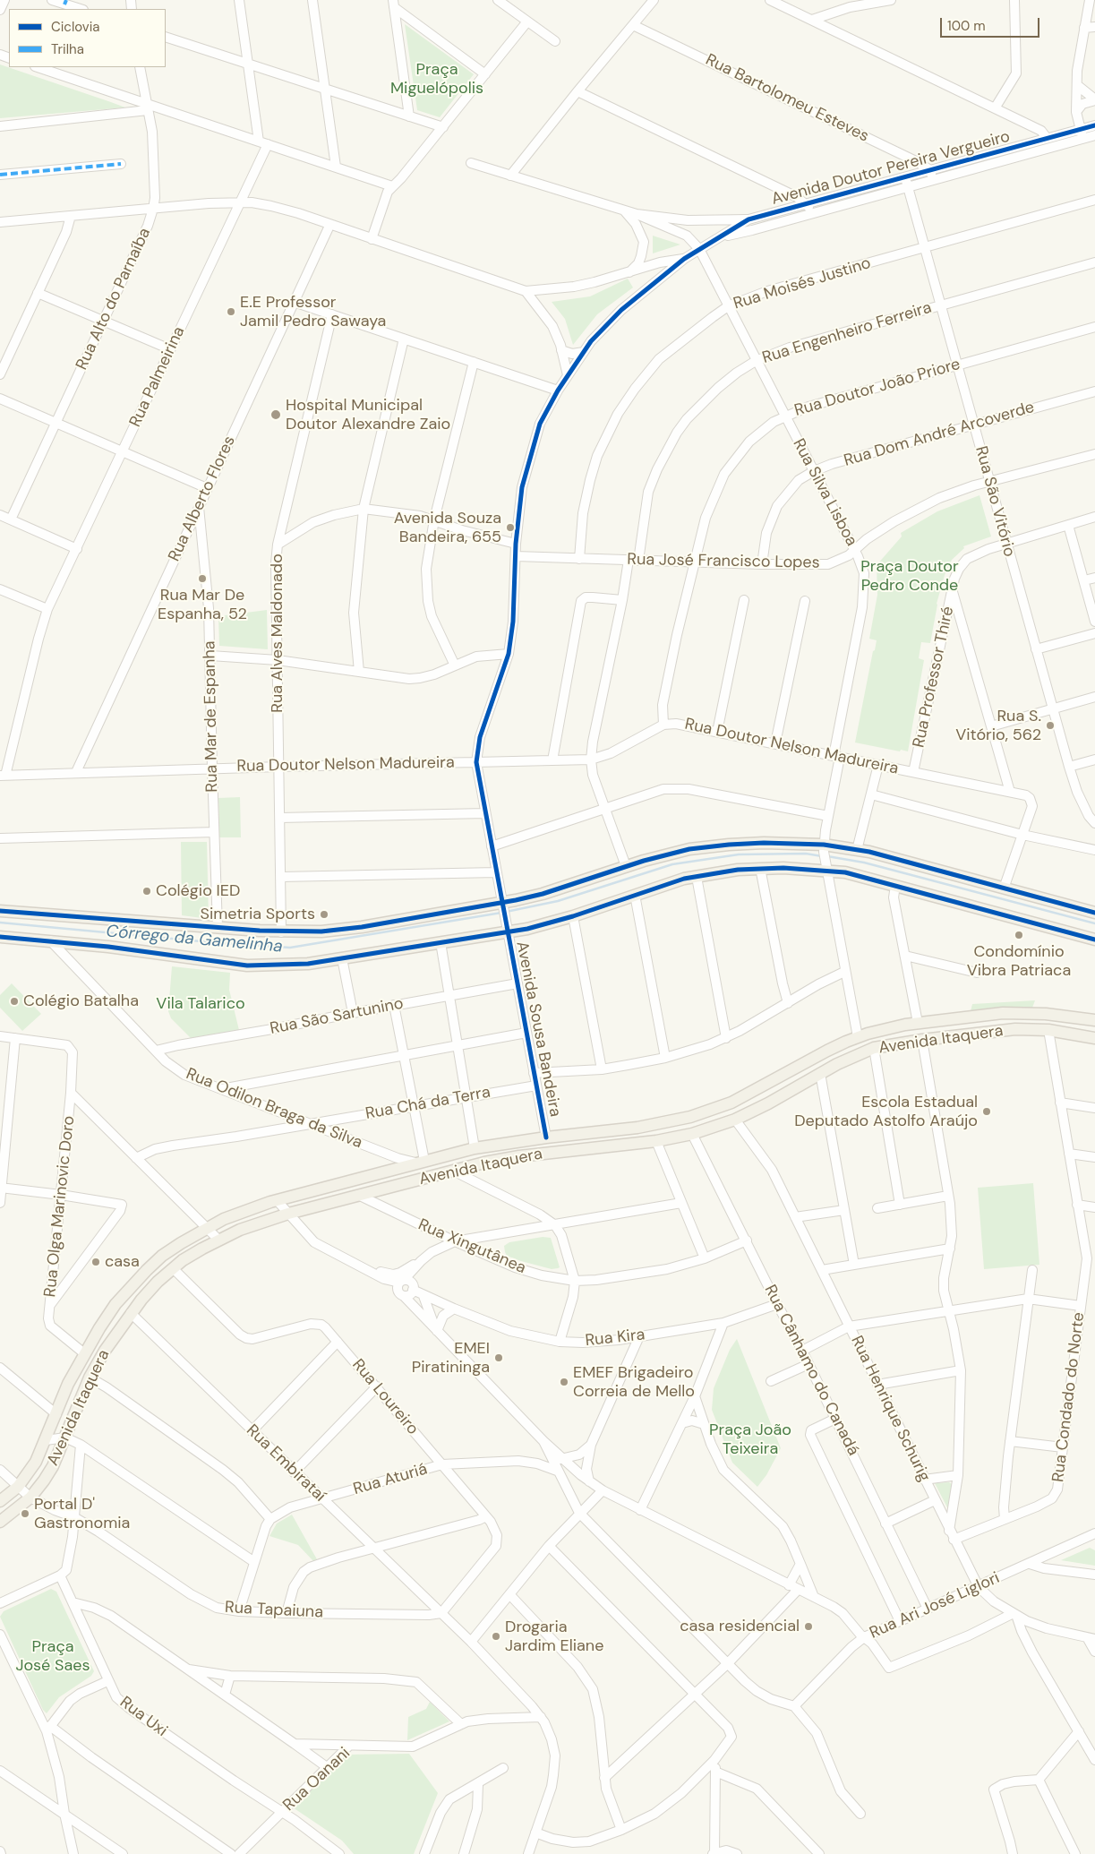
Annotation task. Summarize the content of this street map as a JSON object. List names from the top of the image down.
{
  "streets": {
    "main road": ["Avenida Itaquera"],
    "street": [
      "Rua Bartolomeu Esteves",
      "Avenida Doutor Pereira Vergueiro",
      "Rua Moisés Justino",
      "Rua Alto do Parnaíba",
      "Rua Engenheiro Ferreira",
      "Rua Palmeirina",
      "Rua Doutor João Priore",
      "Rua Dom André Arcoverde",
      "Rua Silva Lisboa",
      "Rua Alberto Flores",
      "Rua São Vitório",
      "Rua José Francisco Lopes",
      "Rua Alves Maldonado",
      "Rua Professor Thiré",
      "Rua Mar de Espanha",
      "Rua Doutor Nelson Madureira",
      "Rua São Sartunino",
      "Avenida Sousa Bandeira",
      "Rua Chá da Terra",
      "Rua Odilon Braga da Silva",
      "Rua Olga Marinovic Doro",
      "Rua Xingutânea",
      "Rua Kira",
      "Rua Cânhamo do Canadá",
      "Rua Loureiro",
      "Rua Condado do Norte",
      "Rua Henrique Schurig",
      "Rua Embirataí",
      "Rua Aturiá",
      "Rua Ari José Liglori",
      "Rua Tapaiuna",
      "Rua Uxi",
      "Rua Oanani"
    ]
  },
  "crossings": [
    ["Rua Bartolomeu Esteves", "Avenida Doutor Pereira Vergueiro"],
    ["Avenida Doutor Pereira Vergueiro", "Rua Silva Lisboa"],
    ["Avenida Doutor Pereira Vergueiro", "Rua São Vitório"],
    ["Avenida Doutor Pereira Vergueiro", "Avenida Sousa Bandeira"],
    ["Rua Moisés Justino", "Rua Silva Lisboa"],
    ["Rua Moisés Justino", "Rua São Vitório"],
    ["Rua Moisés Justino", "Rua José Francisco Lopes"],
    ["Rua Engenheiro Ferreira", "Rua Silva Lisboa"],
    ["Rua Engenheiro Ferreira", "Rua São Vitório"],
    ["Rua Engenheiro Ferreira", "Rua José Francisco Lopes"],
    ["Rua Palmeirina", "Rua Doutor Nelson Madureira"],
    ["Rua Doutor João Priore", "Rua Silva Lisboa"],
    ["Rua Doutor João Priore", "Rua São Vitório"],
    ["Rua Doutor João Priore", "Rua José Francisco Lopes"],
    ["Rua Doutor João Priore", "Rua Doutor Nelson Madureira"],
    ["Rua Dom André Arcoverde", "Rua Silva Lisboa"],
    ["Rua Dom André Arcoverde", "Rua São Vitório"],
    ["Rua Dom André Arcoverde", "Rua José Francisco Lopes"],
    ["Rua Silva Lisboa", "Rua José Francisco Lopes"],
    ["Rua Silva Lisboa", "Rua Doutor Nelson Madureira"],
    ["Rua Silva Lisboa", "Avenida Sousa Bandeira"],
    ["Rua Silva Lisboa", "Avenida Itaquera"],
    ["Rua Alberto Flores", "Rua Mar de Espanha"],
    ["Rua Alberto Flores", "Rua Doutor Nelson Madureira"],
    ["Rua São Vitório", "Rua José Francisco Lopes"],
    ["Rua São Vitório", "Rua Professor Thiré"],
    ["Rua José Francisco Lopes", "Avenida Sousa Bandeira"],
    ["Rua Alves Maldonado", "Rua Doutor Nelson Madureira"],
    ["Rua Professor Thiré", "Rua Doutor Nelson Madureira"],
    ["Rua Mar de Espanha", "Rua Doutor Nelson Madureira"],
    ["Rua Doutor Nelson Madureira", "Avenida Sousa Bandeira"],
    ["Rua São Sartunino", "Avenida Sousa Bandeira"],
    ["Rua São Sartunino", "Rua Odilon Braga da Silva"],
    ["Avenida Sousa Bandeira", "Avenida Itaquera"],
    ["Avenida Sousa Bandeira", "Rua Chá da Terra"],
    ["Avenida Itaquera", "Rua Odilon Braga da Silva"],
    ["Avenida Itaquera", "Rua Olga Marinovic Doro"],
    ["Avenida Itaquera", "Rua Xingutânea"],
    ["Avenida Itaquera", "Rua Cânhamo do Canadá"],
    ["Avenida Itaquera", "Rua Loureiro"],
    ["Avenida Itaquera", "Rua Condado do Norte"],
    ["Avenida Itaquera", "Rua Henrique Schurig"],
    ["Avenida Itaquera", "Rua Embirataí"],
    ["Avenida Itaquera", "Rua Tapaiuna"],
    ["Rua Chá da Terra", "Rua Odilon Braga da Silva"],
    ["Rua Xingutânea", "Rua Cânhamo do Canadá"],
    ["Rua Kira", "Rua Cânhamo do Canadá"],
    ["Rua Cânhamo do Canadá", "Rua Ari José Liglori"],
    ["Rua Loureiro", "Rua Embirataí"],
    ["Rua Loureiro", "Rua Aturiá"],
    ["Rua Loureiro", "Rua Tapaiuna"],
    ["Rua Henrique Schurig", "Rua Ari José Liglori"],
    ["Rua Embirataí", "Rua Aturiá"],
    ["Rua Embirataí", "Rua Tapaiuna"],
    ["Rua Embirataí", "Rua Oanani"],
    ["Rua Uxi", "Rua Oanani"]
  ],
  "water": ["Córrego da Gamelinha"],
  "parks": [
    "Praça Miguelópolis",
    "Praça Doutor Pedro Conde",
    "Vila Talarico",
    "Praça João Teixeira",
    "Praça José Saes"
  ],
  "places": [
    "E.E Professor Jamil Pedro Sawaya",
    "Hospital Municipal Doutor Alexandre Zaio",
    "Avenida Souza Bandeira, 655",
    "Rua Mar De Espanha, 52",
    "Rua S. Vitório, 562",
    "Colégio IED",
    "Simetria Sports",
    "Condomínio Vibra Patriaca",
    "Colégio Batalha",
    "Escola Estadual Deputado Astolfo Araújo",
    "casa",
    "EMEI Piratininga",
    "EMEF Brigadeiro Correia de Mello",
    "Portal D' Gastronomia",
    "casa residencial",
    "Drogaria Jardim Eliane"
  ],
  "legend": ["Ciclovia", "Trilha"],
  "scale_bar": "100 m"
}
